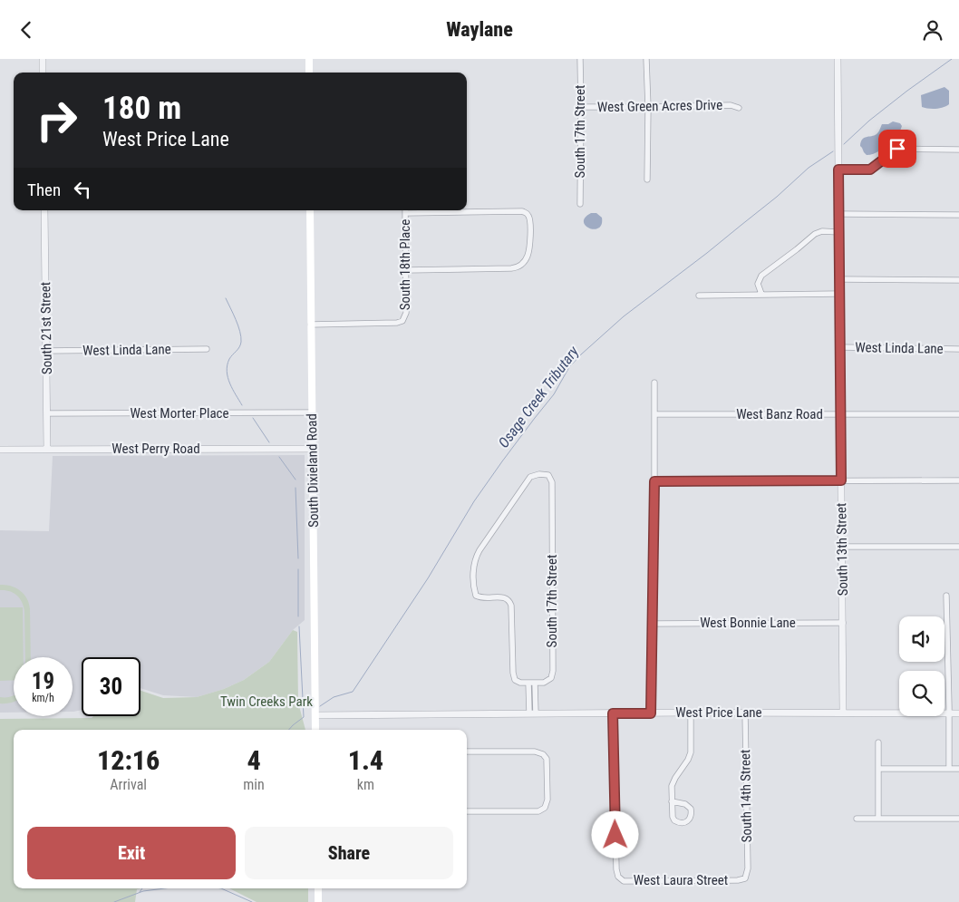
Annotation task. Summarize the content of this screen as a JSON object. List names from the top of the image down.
{
  "streets": {
    "main road": ["South Dixieland Road"],
    "street": [
      "West Green Acres Drive",
      "South 17th Street",
      "South 18th Place",
      "South 21st Street",
      "West Linda Lane",
      "West Morter Place",
      "West Banz Road",
      "West Perry Road",
      "South 13th Street",
      "West Bonnie Lane",
      "West Price Lane",
      "South 14th Street",
      "West Laura Street"
    ]
  },
  "crossings": [
    ["West Green Acres Drive", "South 17th Street"],
    ["South 18th Place", "South Dixieland Road"],
    ["South 21st Street", "West Linda Lane"],
    ["South 21st Street", "West Morter Place"],
    ["South 21st Street", "West Perry Road"],
    ["West Linda Lane", "South 13th Street"],
    ["West Morter Place", "South Dixieland Road"],
    ["West Banz Road", "South 13th Street"],
    ["West Perry Road", "South Dixieland Road"],
    ["South Dixieland Road", "West Price Lane"],
    ["South 13th Street", "West Bonnie Lane"],
    ["South 13th Street", "West Price Lane"],
    ["West Price Lane", "South 14th Street"],
    ["West Price Lane", "West Laura Street"],
    ["South 14th Street", "West Laura Street"]
  ],
  "water": ["Osage Creek Tributary"],
  "parks": ["Twin Creeks Park"],
  "page": {
    "header": "Waylane",
    "turn": ["180 m", "West Price Lane"],
    "then": "Then",
    "speed": "19 km/h",
    "limit": "30",
    "eta": [
      "12:16",
      "Arrival",
      "4",
      "min",
      "1.4",
      "km"
    ],
    "buttons": ["Exit", "Share"]
  }
}
